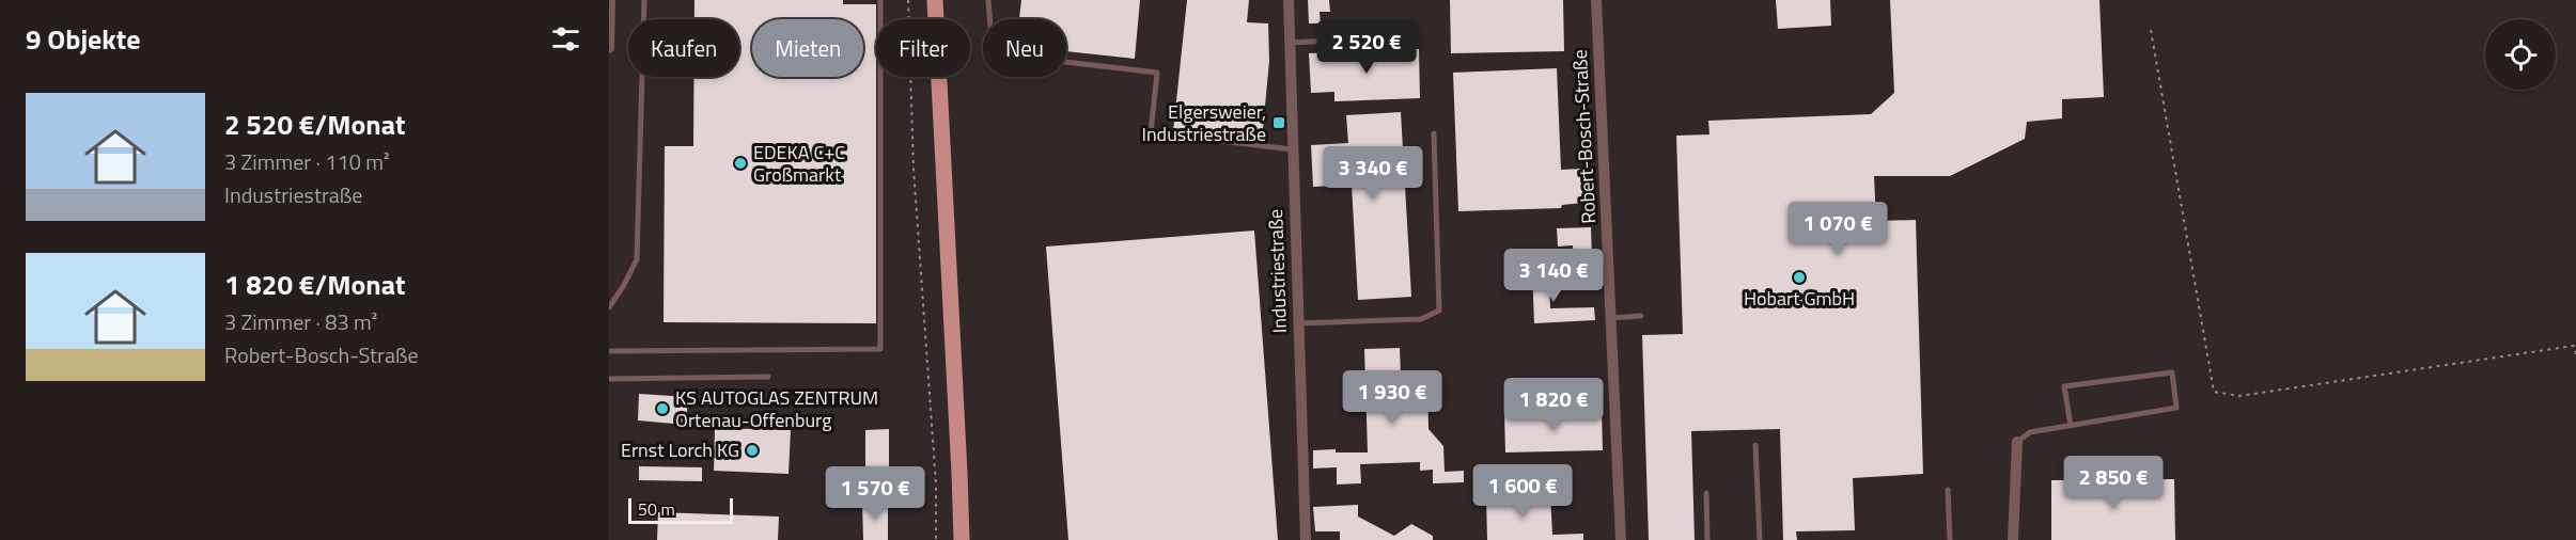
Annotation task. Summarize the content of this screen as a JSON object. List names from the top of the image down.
{
  "streets": {
    "street": ["Robert-Bosch-Straße", "Industriestraße"]
  },
  "places": {
    "transit": ["Elgersweier, Industriestraße"],
    "other": [
      "EDEKA C+C Großmarkt",
      "Hobart GmbH",
      "KS AUTOGLAS ZENTRUM Ortenau-Offenburg",
      "Ernst Lorch KG"
    ]
  },
  "scale_bar": "50 m",
  "page": {
    "heading": "9 Objekte",
    "chip": [
      "Kaufen",
      "Mieten",
      "Filter",
      "Neu"
    ],
    "price": [
      "2 520 €",
      "3 340 €",
      "1 070 €",
      "3 140 €",
      "1 930 €",
      "1 820 €",
      "2 850 €",
      "1 600 €",
      "1 570 €"
    ],
    "list": [
      {
        "name": "2 520 €/Monat",
        "note": "3 Zimmer · 110 m² · Industriestraße"
      },
      {
        "name": "1 820 €/Monat",
        "note": "3 Zimmer · 83 m² · Robert-Bosch-Straße"
      }
    ],
    "scale": "50 m"
  }
}
